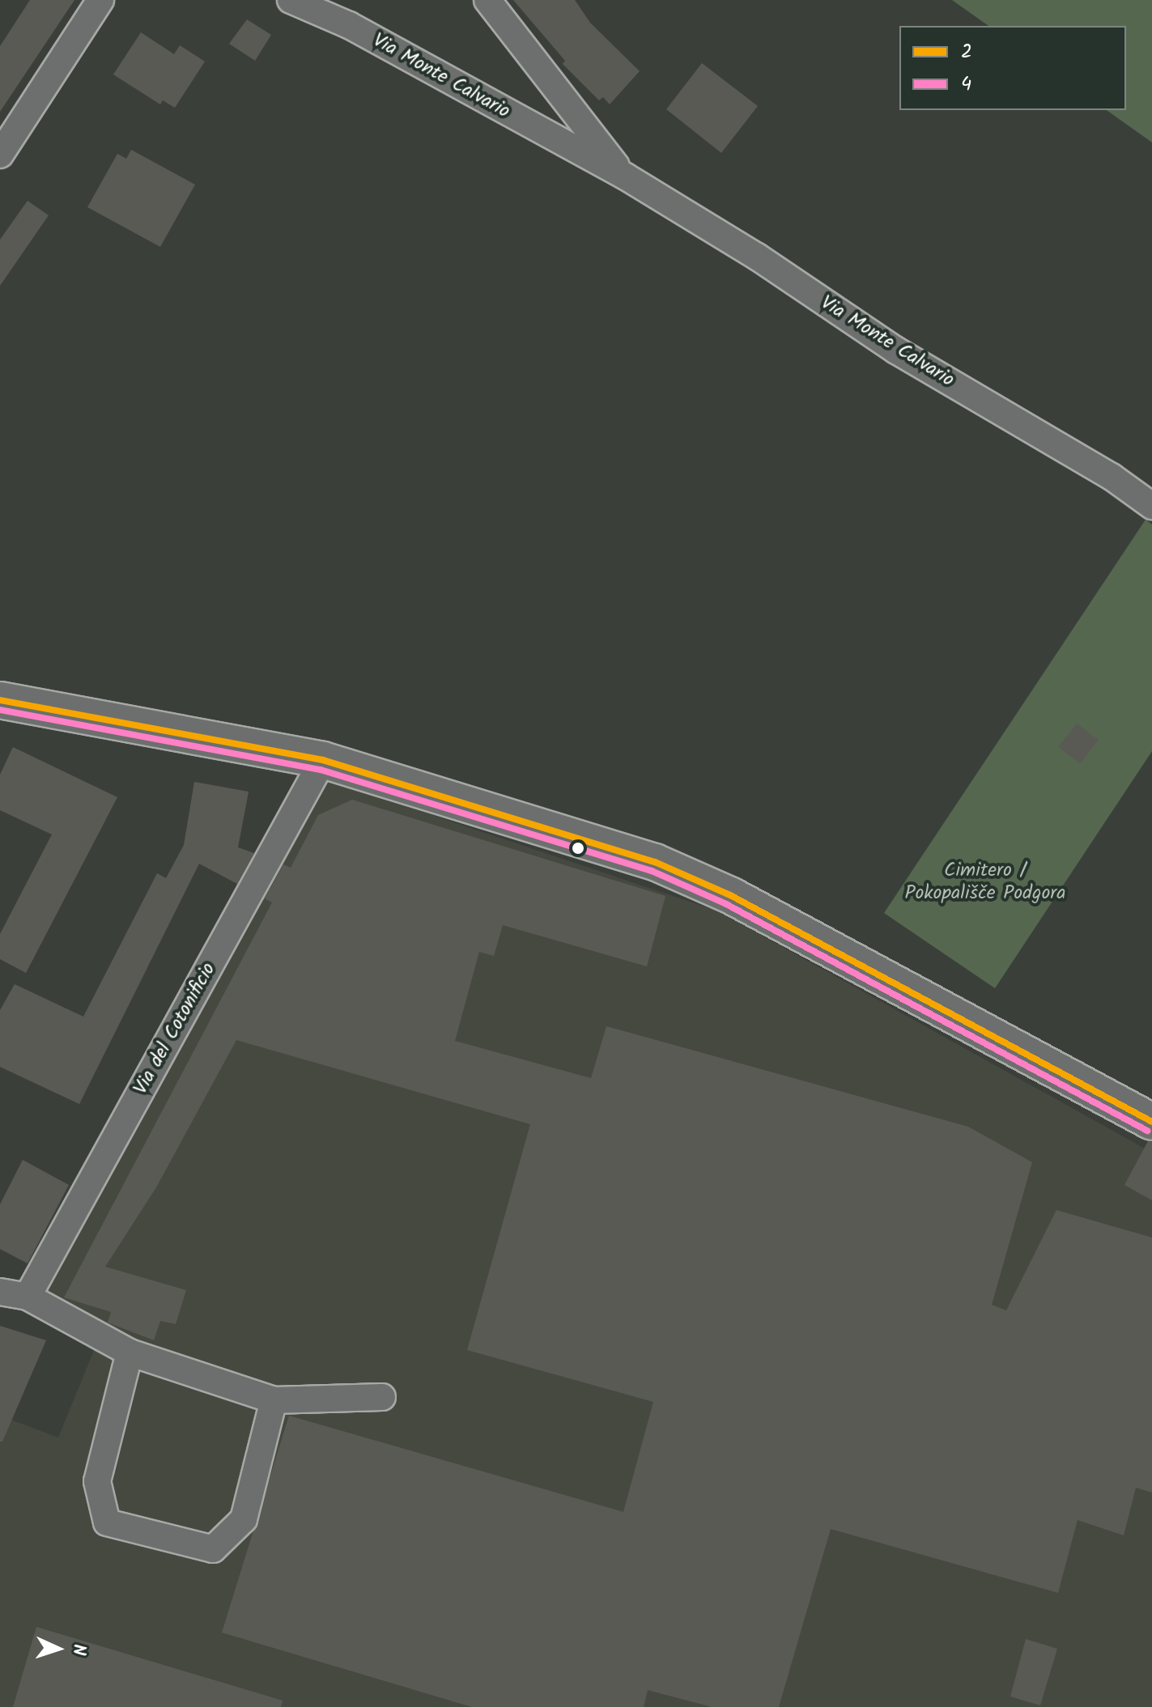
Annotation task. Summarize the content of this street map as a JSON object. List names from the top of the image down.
{
  "streets": {
    "street": ["Via Monte Calvario", "Via del Cotonificio"]
  },
  "parks": ["Cimitero / Pokopališče Podgora"],
  "lines": ["transit line 2", "transit line 4"],
  "legend": ["2", "4"],
  "north": "right"
}
